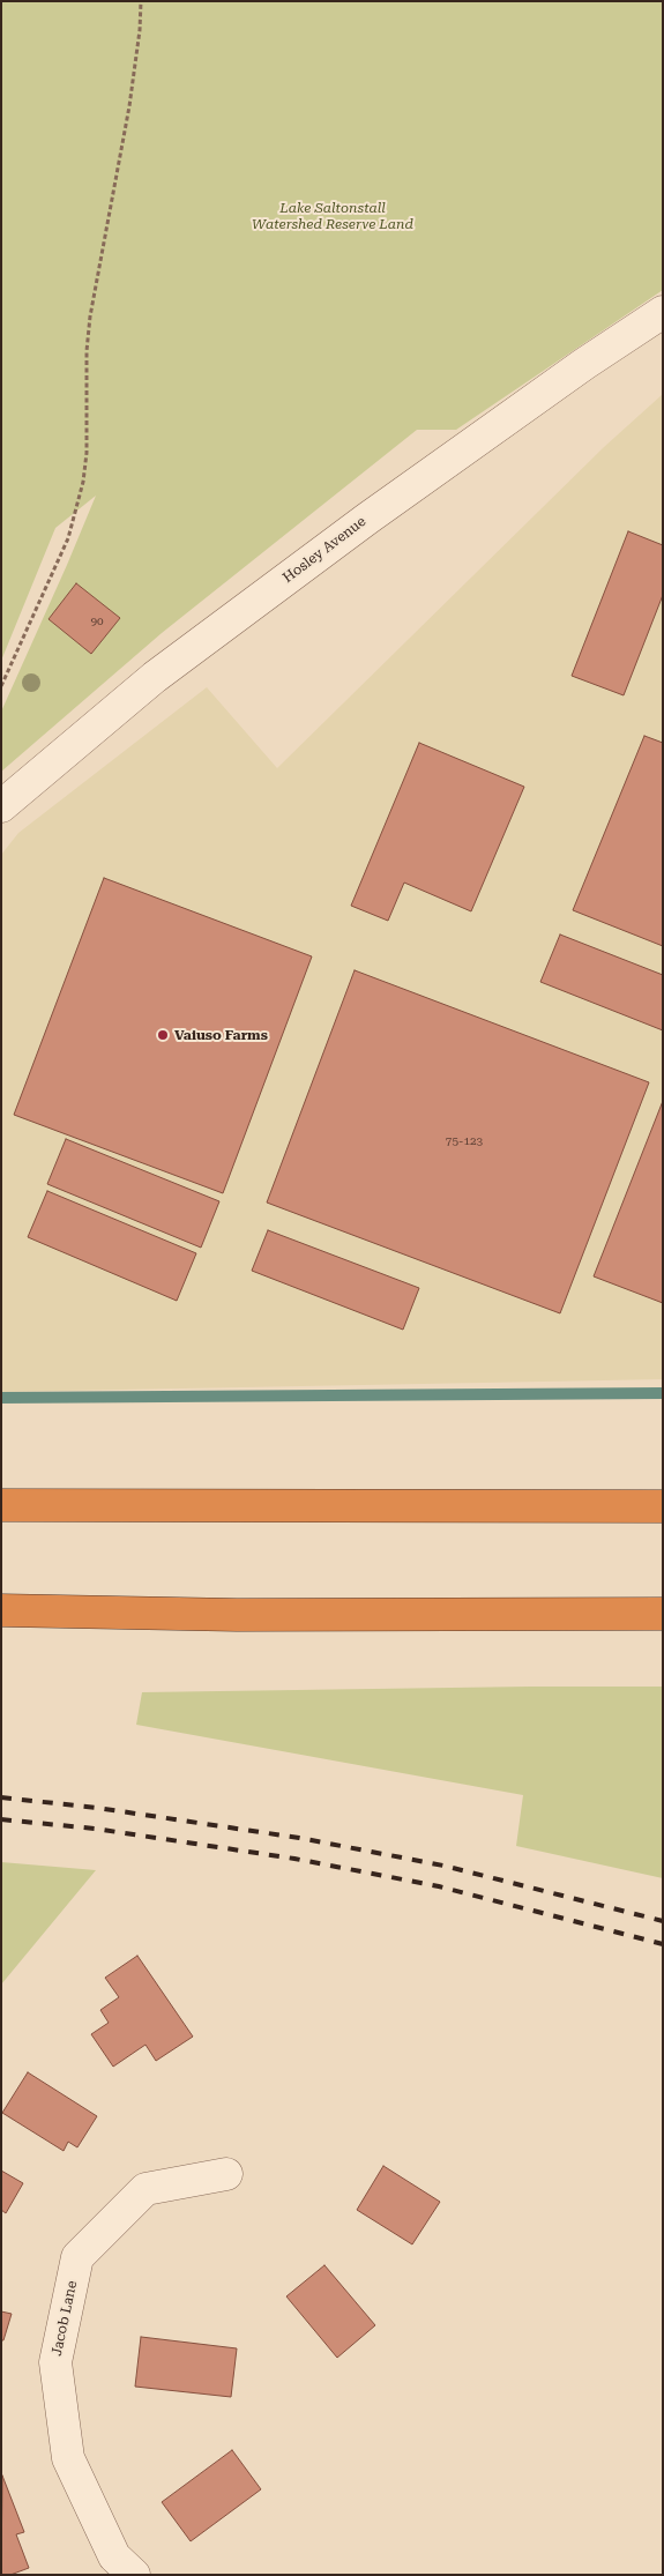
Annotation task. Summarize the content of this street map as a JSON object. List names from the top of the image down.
{
  "streets": {
    "street": ["Hosley Avenue", "Jacob Lane"]
  },
  "parks": ["Lake Saltonstall Watershed Reserve Land"],
  "places": ["Vaiuso Farms"],
  "house_numbers": ["90", "75-123"]
}
